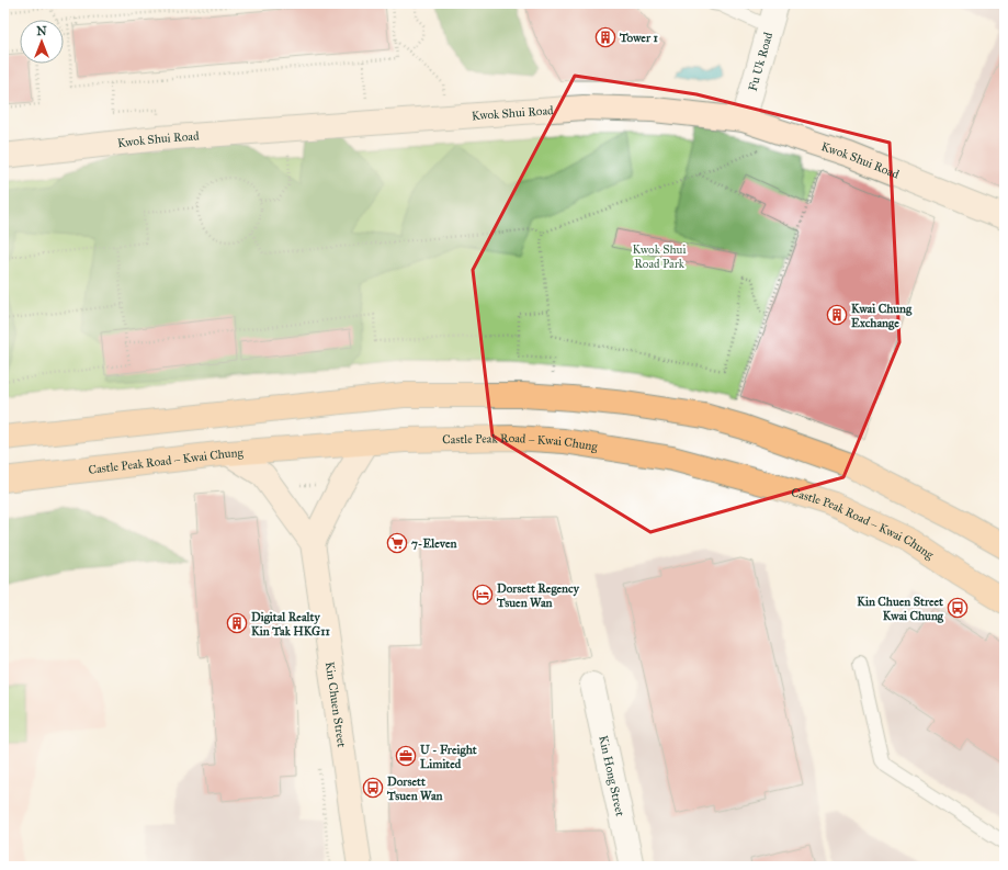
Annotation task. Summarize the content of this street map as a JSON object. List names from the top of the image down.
{
  "streets": {
    "main road": ["Castle Peak Road – Kwai Chung"],
    "street": [
      "Fu Uk Road",
      "Kwok Shui Road",
      "Kin Chuen Street",
      "Kin Hong Street"
    ]
  },
  "crossings": [
    ["Fu Uk Road", "Kwok Shui Road"],
    ["Castle Peak Road – Kwai Chung", "Kin Chuen Street"]
  ],
  "parks": ["Kwok Shui Road Park"],
  "places": {
    "building": ["Tower 1", "Kwai Chung Exchange", "Digital Realty Kin Tak HKG11"],
    "supermarket": ["7-Eleven"],
    "hotel": ["Dorsett Regency Tsuen Wan"],
    "bus stop": ["Kin Chuen Street Kwai Chung", "Dorsett Tsuen Wan"],
    "office": ["U - Freight Limited"]
  },
  "north": "top"
}
